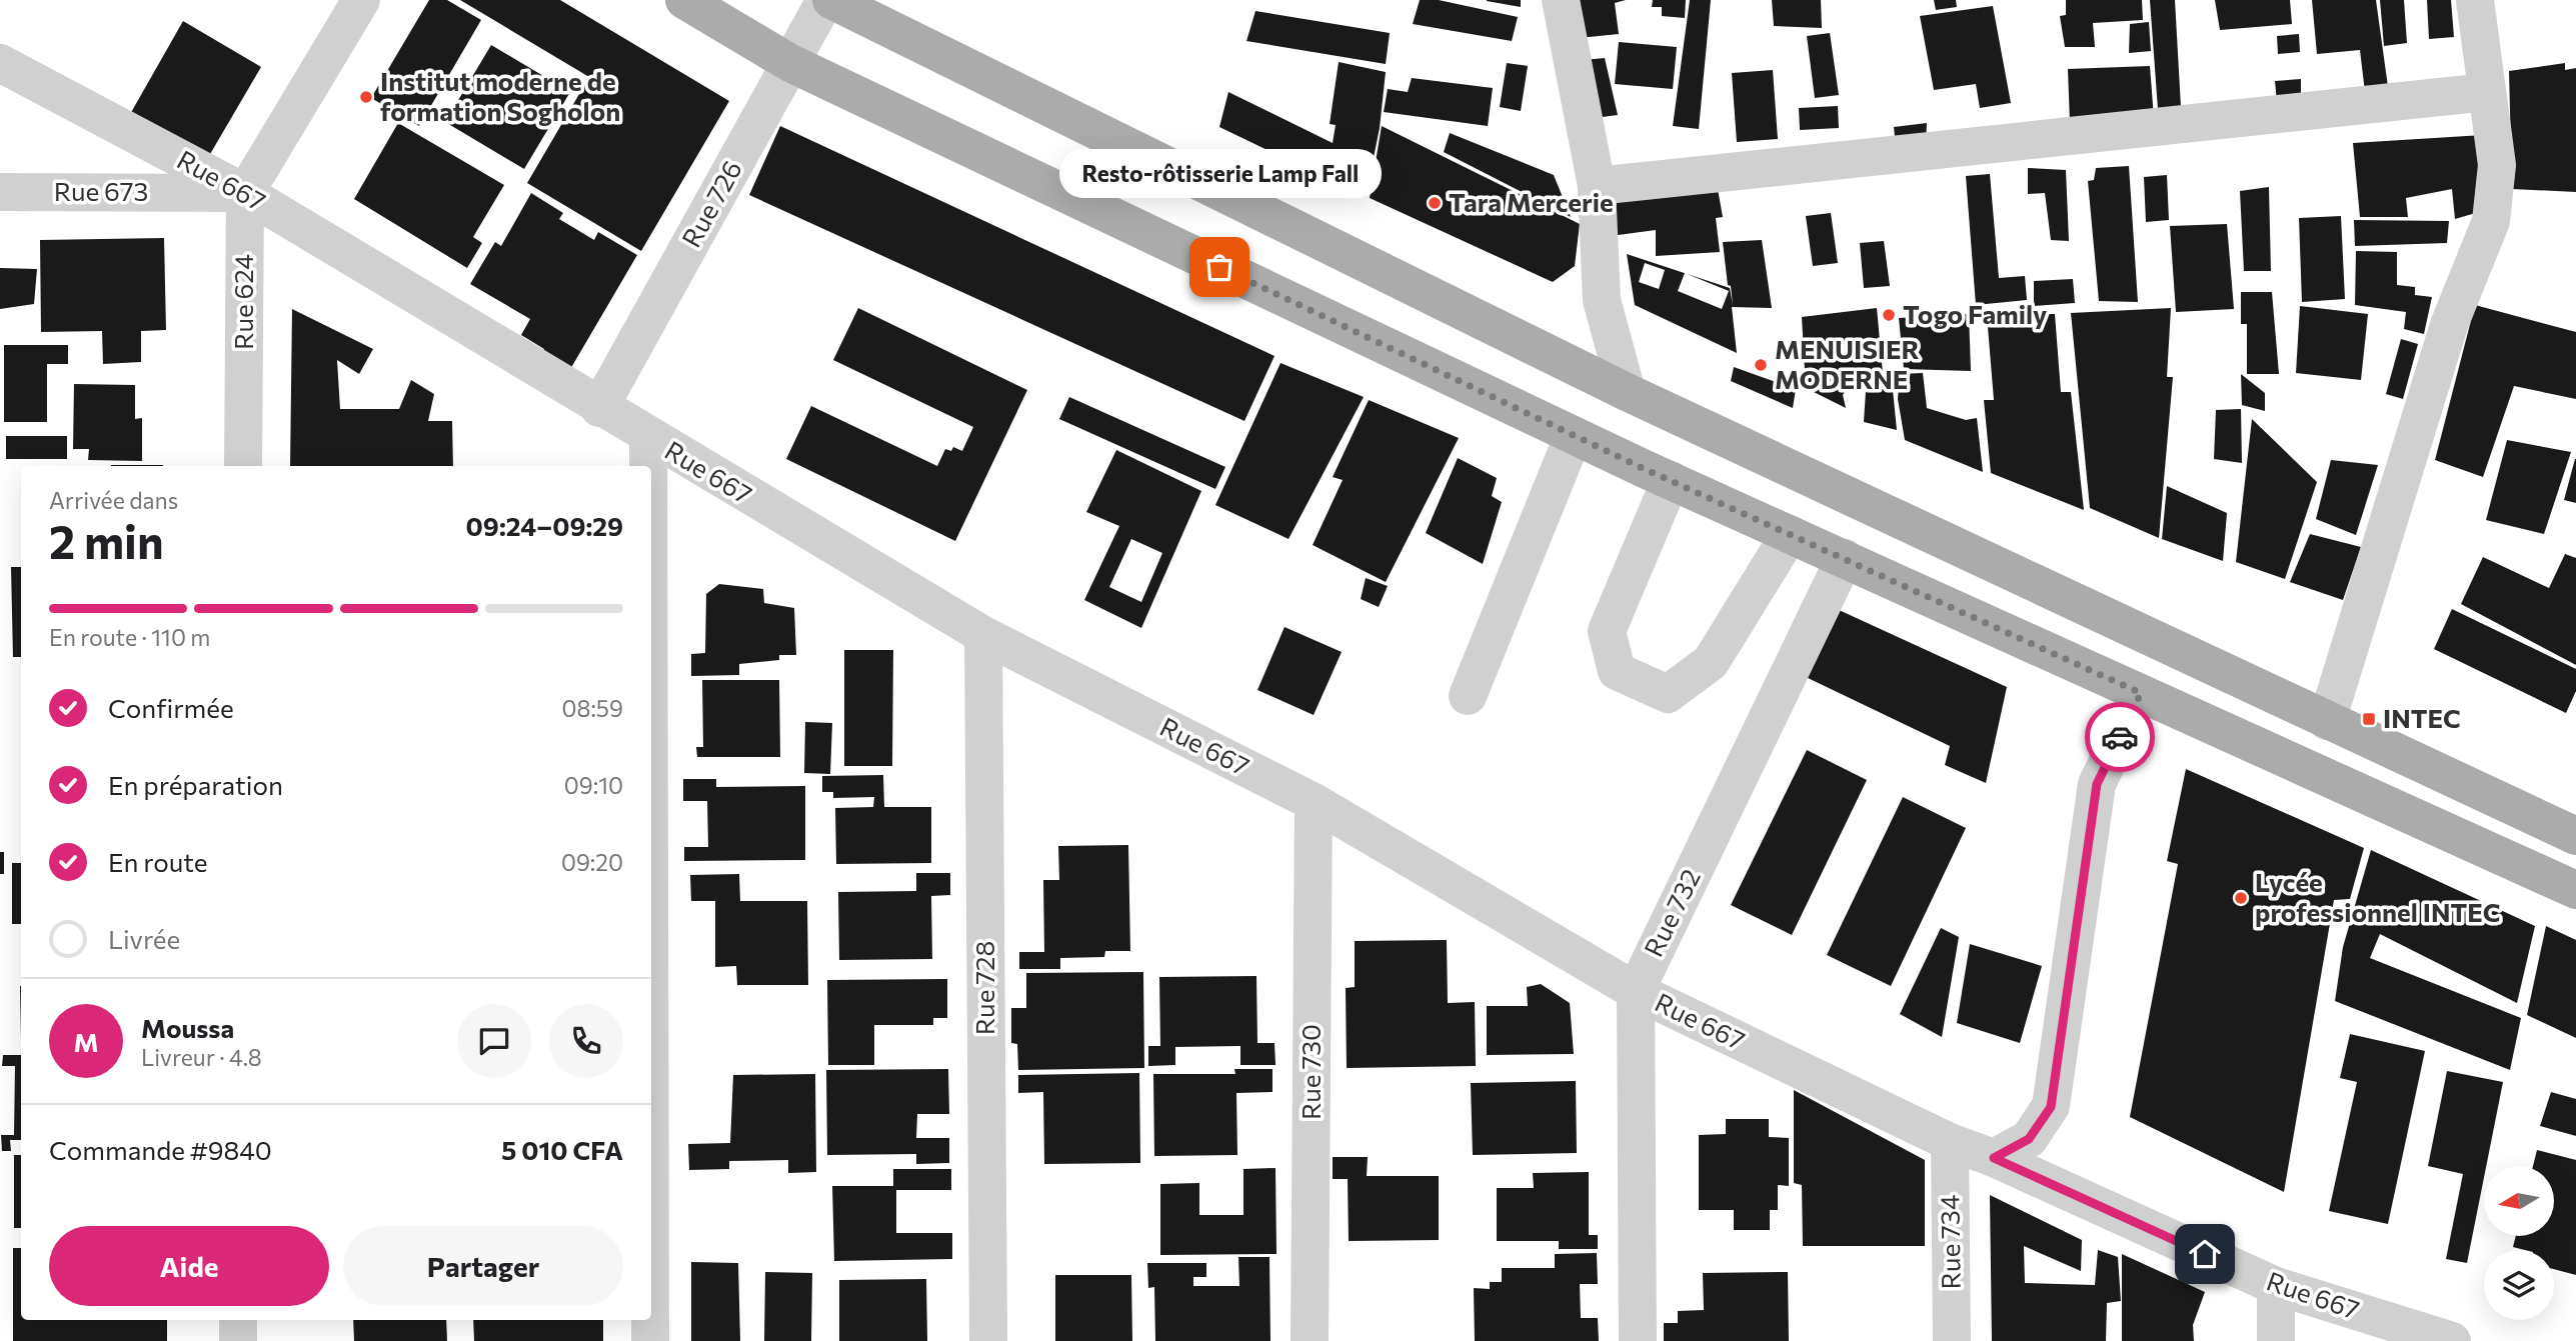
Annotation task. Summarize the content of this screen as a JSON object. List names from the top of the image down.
{
  "streets": {
    "street": [
      "Rue 667",
      "Rue 673",
      "Rue 726",
      "Rue 624",
      "Rue 732",
      "Rue 728",
      "Rue 730",
      "Rue 734"
    ]
  },
  "crossings": [
    ["Rue 667", "Rue 673"],
    ["Rue 667", "Rue 726"],
    ["Rue 667", "Rue 624"],
    ["Rue 667", "Rue 732"],
    ["Rue 667", "Rue 728"],
    ["Rue 667", "Rue 730"],
    ["Rue 667", "Rue 734"],
    ["Rue 673", "Rue 624"]
  ],
  "places": {
    "other": [
      "Institut moderne de formation Sogholon",
      "Tara Mercerie",
      "Resto-rôtisserie Lamp Fall",
      "Togo Family",
      "MENUISIER MODERNE",
      "Lycée professionnel INTEC"
    ],
    "transit": ["INTEC"]
  },
  "north": "left",
  "page": {
    "bubble": "Resto-rôtisserie Lamp Fall",
    "heading": ["2 min", "Arrivée dans", "09:24–09:29"],
    "panel": [
      "Moussa",
      "Livreur · 4.8",
      "Commande #9840",
      "5 010 CFA"
    ],
    "bar": "En route · 110 m",
    "list": [
      ["Confirmée", "08:59"],
      ["En préparation", "09:10"],
      ["En route", "09:20"],
      "Livrée"
    ],
    "round": "M",
    "buttons": ["Aide", "Partager"]
  }
}
